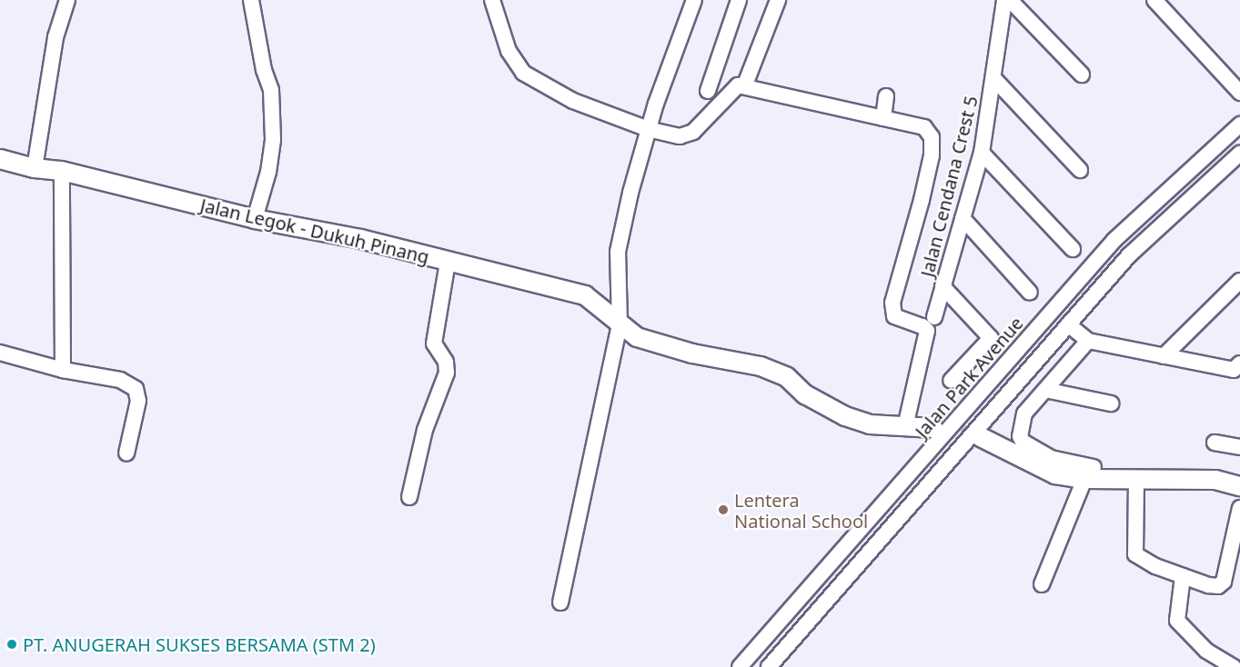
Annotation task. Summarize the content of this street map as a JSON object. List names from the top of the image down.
{
  "streets": {
    "street": ["Jalan Cendana Crest 5", "Jalan Legok - Dukuh Pinang", "Jalan Park Avenue"]
  },
  "places": ["Lentera National School", "PT. ANUGERAH SUKSES BERSAMA (STM 2)"]
}
